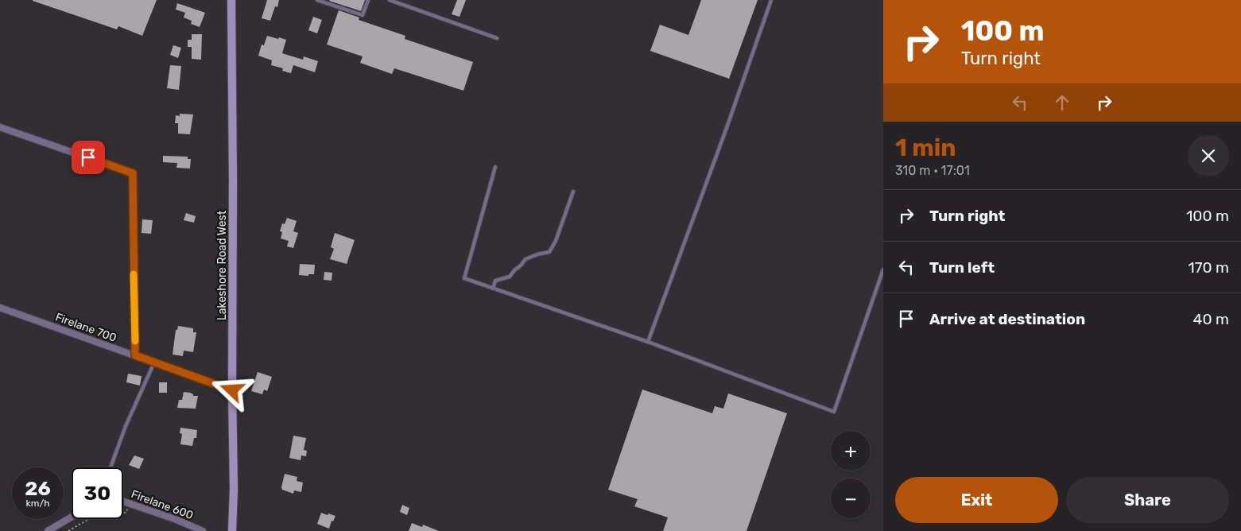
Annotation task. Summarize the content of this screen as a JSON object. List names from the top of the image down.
{
  "streets": {
    "main road": ["Lakeshore Road West"],
    "street": ["Firelane 700", "Firelane 600"]
  },
  "crossings": [
    ["Lakeshore Road West", "Firelane 700"]
  ],
  "page": {
    "turn": ["100 m", "Turn right"],
    "heading": ["1 min", "310 m · 17:01"],
    "list": [
      {
        "name": "Turn right",
        "value": "100 m"
      },
      {
        "name": "Turn left",
        "value": "170 m"
      },
      {
        "name": "Arrive at destination",
        "value": "40 m"
      }
    ],
    "map_buttons": ["+", "−"],
    "speed": "26 km/h",
    "limit": "30",
    "buttons": ["Exit", "Share"]
  }
}
